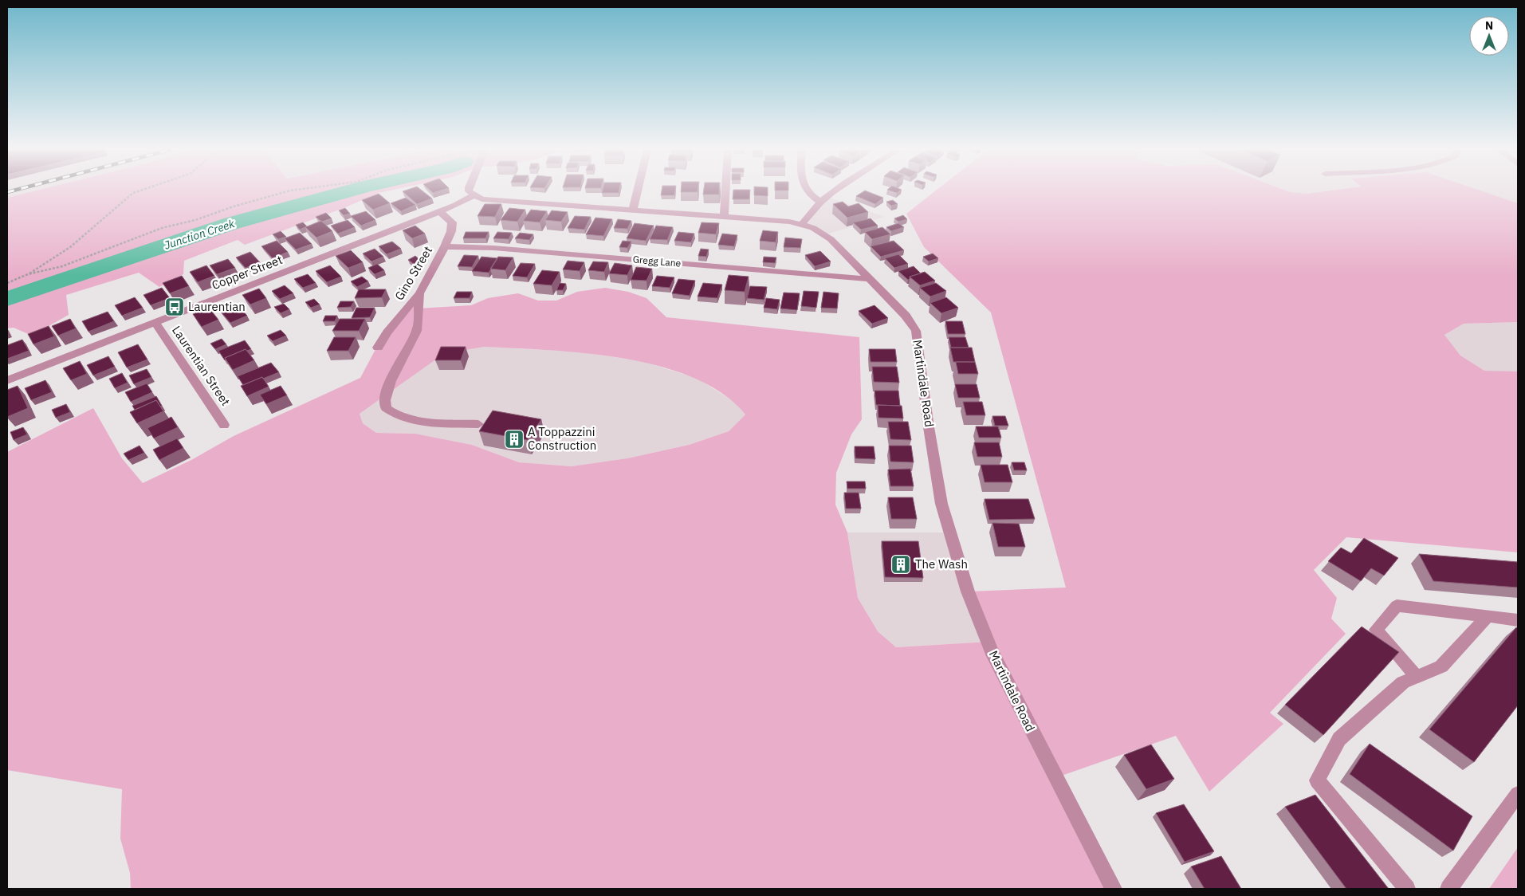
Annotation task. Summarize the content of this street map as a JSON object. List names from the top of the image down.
{
  "streets": {
    "street": [
      "Gregg Lane",
      "Copper Street",
      "Gino Street",
      "Laurentian Street",
      "Martindale Road"
    ]
  },
  "crossings": [
    ["Gregg Lane", "Gino Street"],
    ["Gregg Lane", "Martindale Road"],
    ["Copper Street", "Gino Street"],
    ["Copper Street", "Laurentian Street"],
    ["Copper Street", "Martindale Road"]
  ],
  "water": ["Junction Creek"],
  "places": {
    "bus stop": ["Laurentian"],
    "building": ["A Toppazzini Construction", "The Wash"]
  },
  "north": "top"
}
